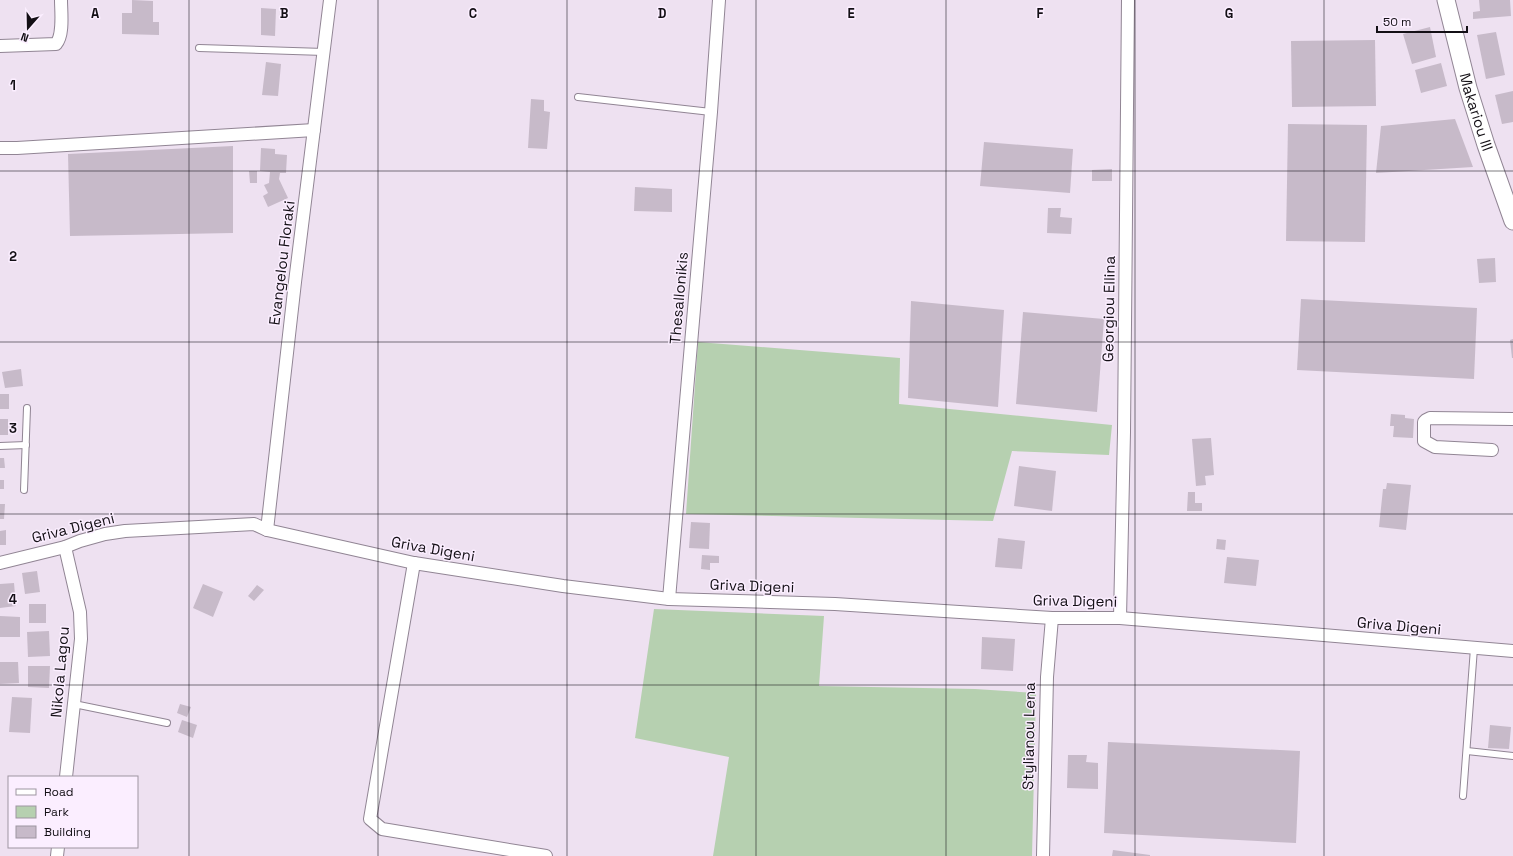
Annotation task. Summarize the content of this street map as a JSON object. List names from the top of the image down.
{
  "streets": {
    "main road": ["Makariou III"],
    "street": [
      "Evangelou Floraki",
      "Thesallonikis",
      "Georgiou Ellina",
      "Griva Digeni",
      "Nikola Lagou",
      "Stylianou Lena"
    ]
  },
  "crossings": [
    ["Evangelou Floraki", "Griva Digeni"],
    ["Thesallonikis", "Griva Digeni"],
    ["Georgiou Ellina", "Griva Digeni"],
    ["Griva Digeni", "Nikola Lagou"],
    ["Griva Digeni", "Stylianou Lena"]
  ],
  "legend": ["Road", "Park", "Building"],
  "scale_bar": "50 m",
  "north": "bottom",
  "grid": {
    "columns": [
      "A",
      "B",
      "C",
      "D",
      "E",
      "F",
      "G"
    ],
    "rows": [
      "1",
      "2",
      "3",
      "4"
    ]
  }
}
